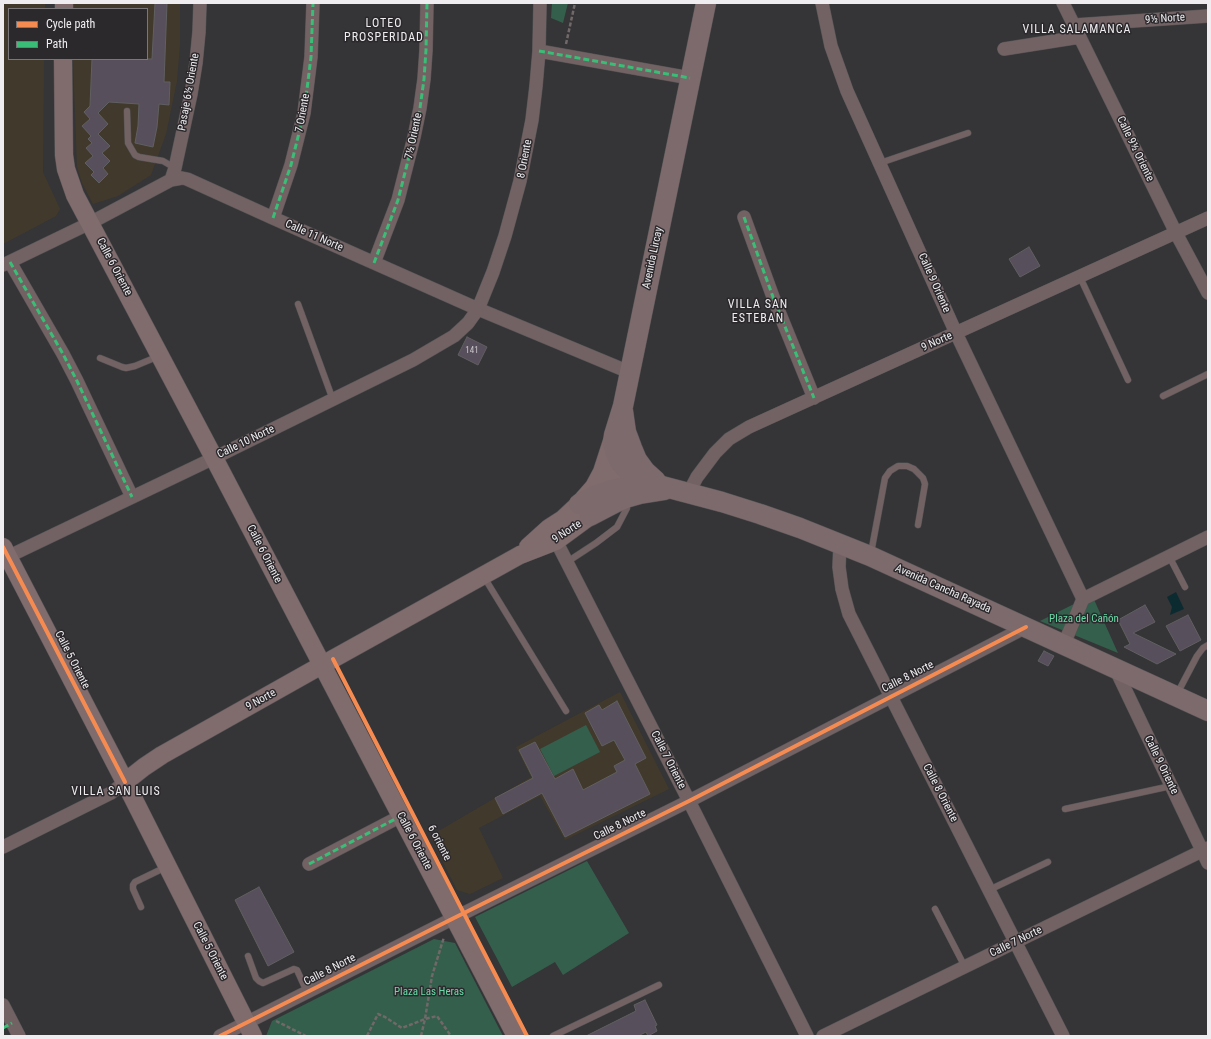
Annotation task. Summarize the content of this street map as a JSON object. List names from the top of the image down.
{
  "streets": {
    "main road": [
      "Avenida Lircay",
      "Calle 6 Oriente",
      "9 Norte",
      "Avenida Cancha Rayada",
      "Calle 5 Oriente"
    ],
    "street": [
      "9½ Norte",
      "Pasaje 6½ Oriente",
      "7 Oriente",
      "7½ Oriente",
      "Calle 9½ Oriente",
      "8 Oriente",
      "Calle 11 Norte",
      "Calle 9 Oriente",
      "Calle 10 Norte",
      "Calle 8 Norte",
      "Calle 7 Oriente",
      "Calle 8 Oriente",
      "Calle 7 Norte"
    ],
    "cycle path": ["6 oriente"]
  },
  "crossings": [
    ["9½ Norte", "Calle 9½ Oriente"],
    ["Pasaje 6½ Oriente", "Calle 11 Norte"],
    ["7 Oriente", "Calle 11 Norte"],
    ["7½ Oriente", "Calle 11 Norte"],
    ["Calle 9½ Oriente", "9 Norte"],
    ["8 Oriente", "Calle 11 Norte"],
    ["8 Oriente", "Calle 10 Norte"],
    ["Calle 11 Norte", "Avenida Lircay"],
    ["Calle 11 Norte", "Calle 6 Oriente"],
    ["Calle 11 Norte", "Calle 10 Norte"],
    ["Avenida Lircay", "Avenida Cancha Rayada"],
    ["Calle 6 Oriente", "9 Norte"],
    ["Calle 6 Oriente", "Calle 10 Norte"],
    ["Calle 6 Oriente", "Calle 8 Norte"],
    ["Calle 9 Oriente", "9 Norte"],
    ["Calle 9 Oriente", "Avenida Cancha Rayada"],
    ["Calle 9 Oriente", "Calle 7 Norte"],
    ["9 Norte", "Avenida Cancha Rayada"],
    ["9 Norte", "Calle 5 Oriente"],
    ["9 Norte", "Calle 7 Oriente"],
    ["Calle 10 Norte", "Calle 5 Oriente"],
    ["Avenida Cancha Rayada", "Calle 8 Norte"],
    ["Avenida Cancha Rayada", "Calle 8 Oriente"],
    ["Calle 5 Oriente", "Calle 8 Norte"],
    ["Calle 8 Norte", "Calle 7 Oriente"],
    ["Calle 8 Norte", "Calle 8 Oriente"],
    ["Calle 8 Oriente", "Calle 7 Norte"]
  ],
  "districts": [
    "LOTEO PROSPERIDAD",
    "VILLA SALAMANCA",
    "VILLA SAN ESTEBAN",
    "VILLA SAN LUIS"
  ],
  "parks": ["Plaza del Cañón", "Plaza Las Heras"],
  "house_numbers": ["141"],
  "legend": ["Cycle path", "Path"]
}
